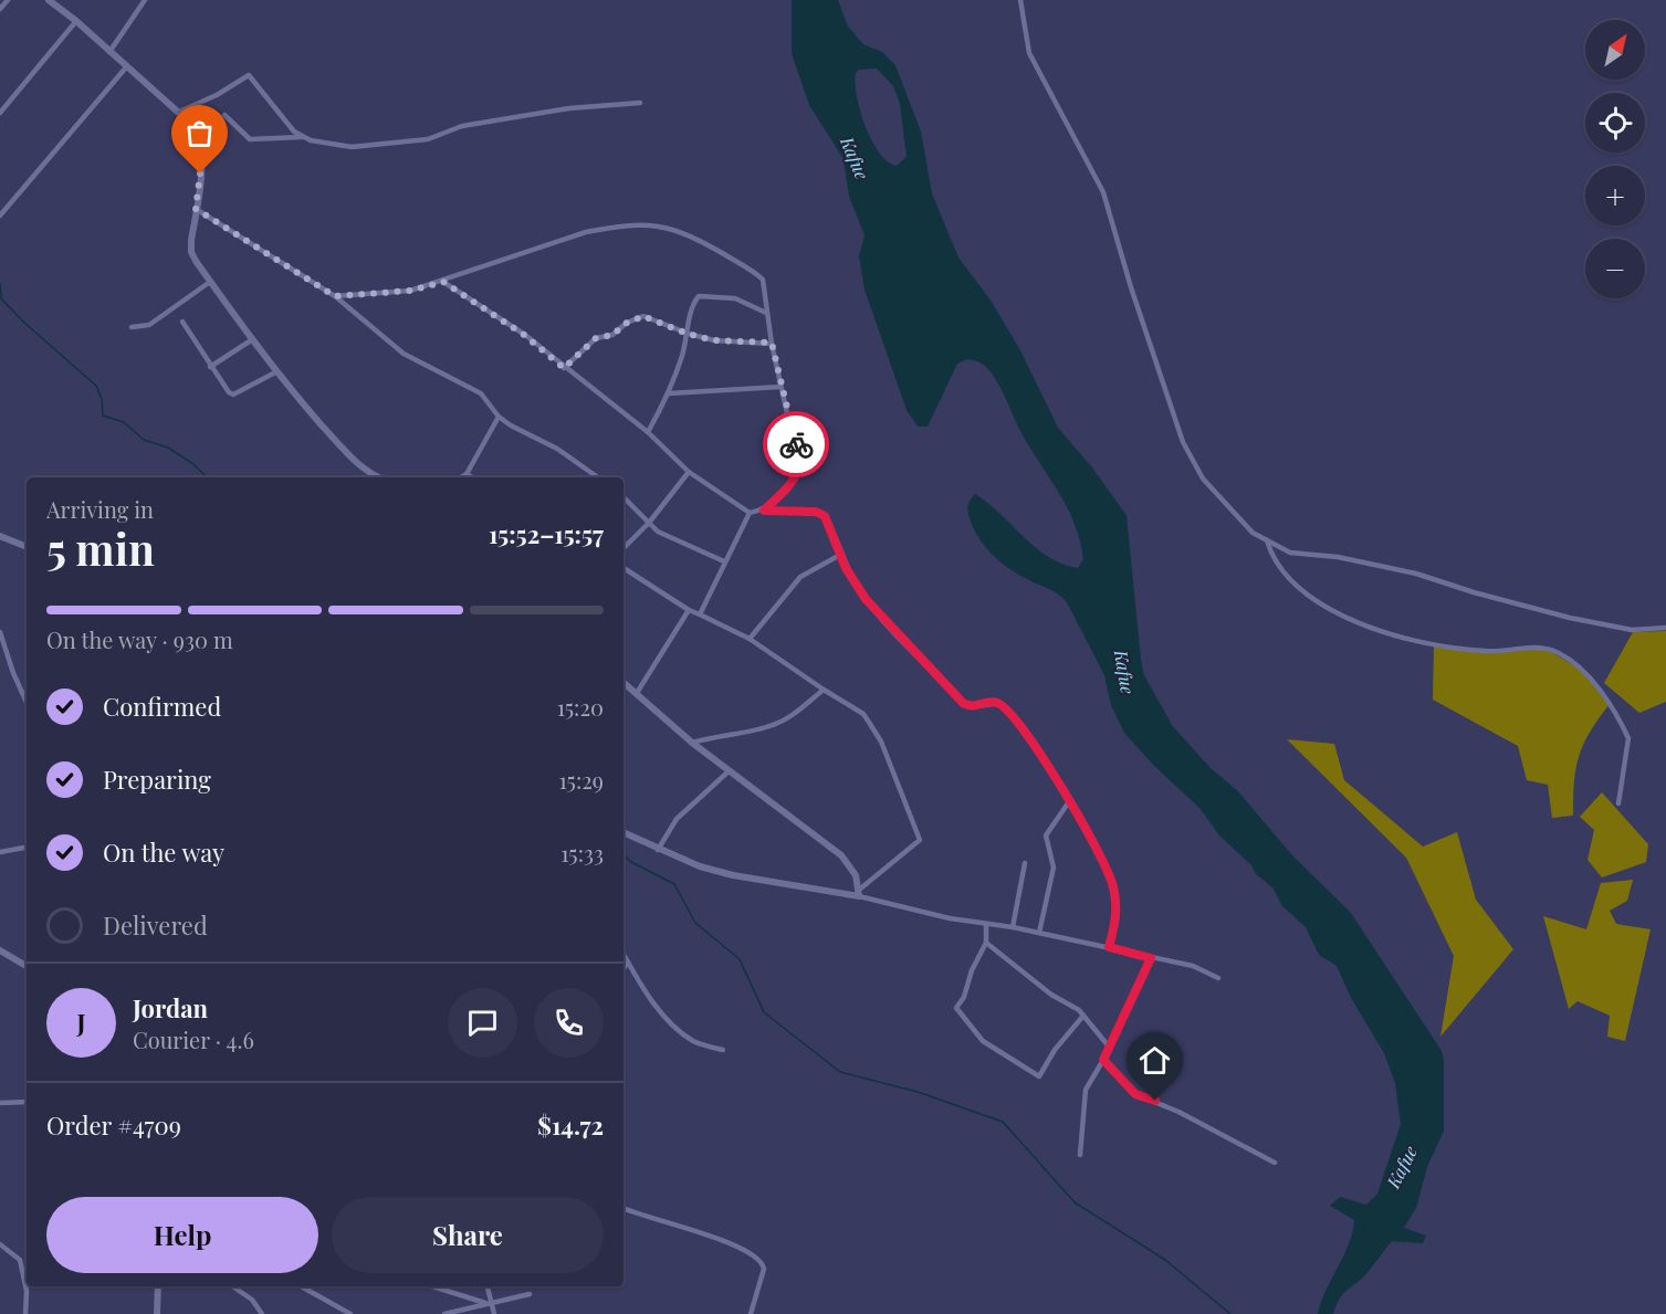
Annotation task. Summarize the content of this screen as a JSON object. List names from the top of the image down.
{
  "water": ["Kafue"],
  "north": "top right",
  "page": {
    "map_buttons": ["+", "−"],
    "heading": ["5 min", "Arriving in", "15:52–15:57"],
    "panel": [
      "Jordan",
      "Courier · 4.6",
      "Order #4709",
      "$14.72"
    ],
    "bar": "On the way · 930 m",
    "list": [
      ["Confirmed", "15:20"],
      ["Preparing", "15:29"],
      ["On the way", "15:33"],
      "Delivered"
    ],
    "round": "J",
    "buttons": ["Help", "Share"]
  }
}
